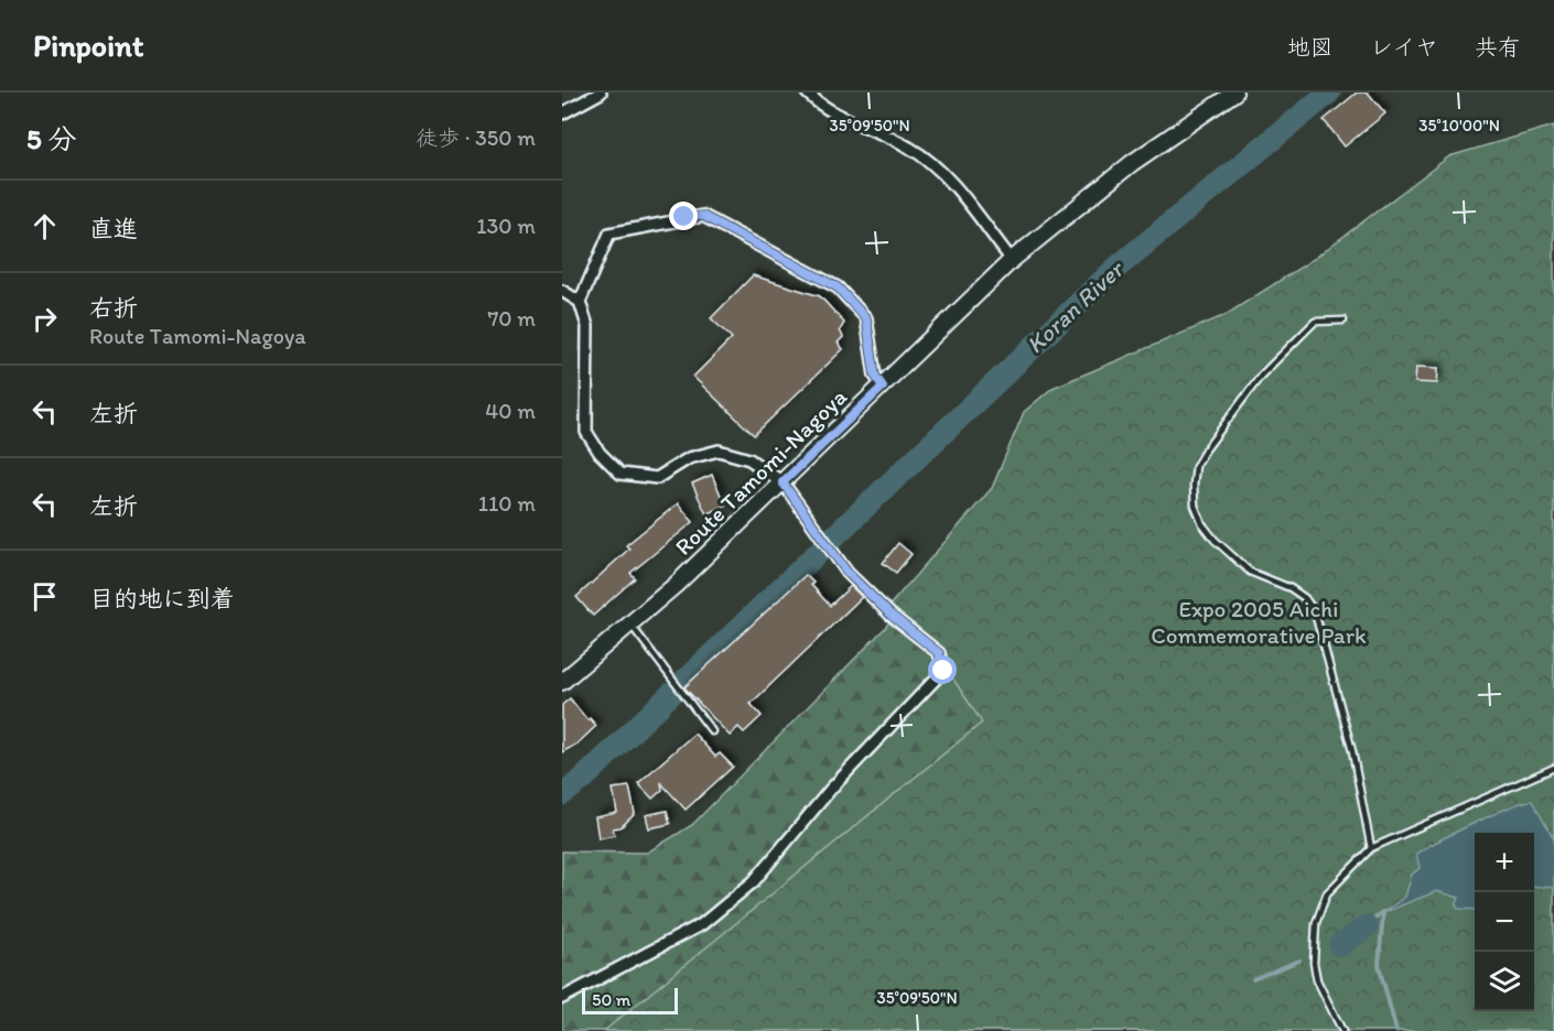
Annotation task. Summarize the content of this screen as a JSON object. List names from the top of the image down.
{
  "streets": {
    "main road": ["Route Tamomi-Nagoya"]
  },
  "water": ["Koran River"],
  "parks": ["Expo 2005 Aichi Commemorative Park"],
  "scale_bar": "50 m",
  "page": {
    "header": "Pinpoint",
    "nav": ["地図", "レイヤ", "共有"],
    "heading": ["5 分", "徒歩 · 350 m"],
    "list": [
      ["直進", "130 m"],
      ["右折", "Route Tamomi-Nagoya", "70 m"],
      ["左折", "40 m"],
      ["左折", "110 m"],
      "目的地に到着"
    ],
    "map_buttons": ["+", "−"],
    "scale": "50 m"
  },
  "coordinates": ["35°09'50\"N", "35°10'00\"N"]
}
